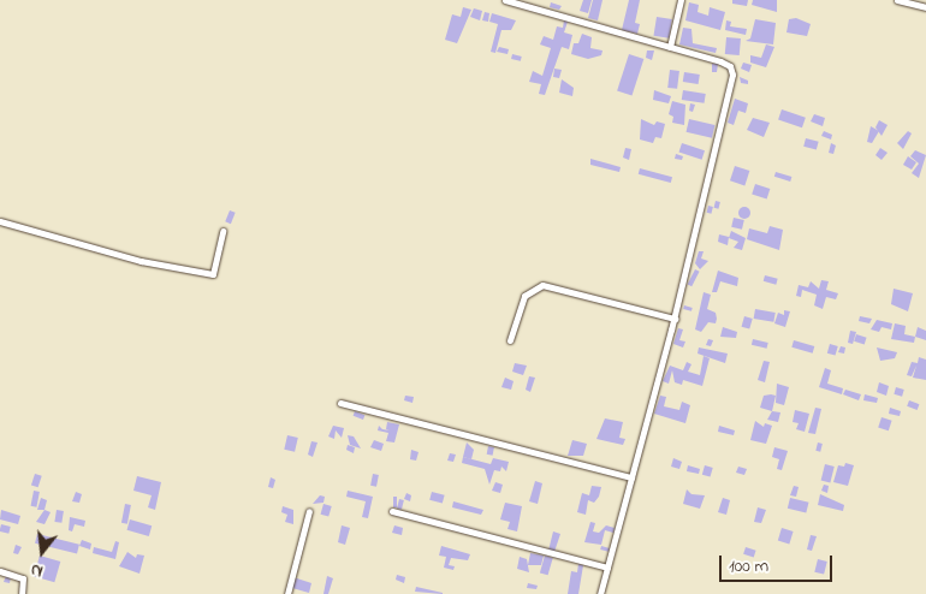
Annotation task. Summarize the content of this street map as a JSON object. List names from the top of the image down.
{
  "scale_bar": "100 m",
  "north": "bottom"
}
